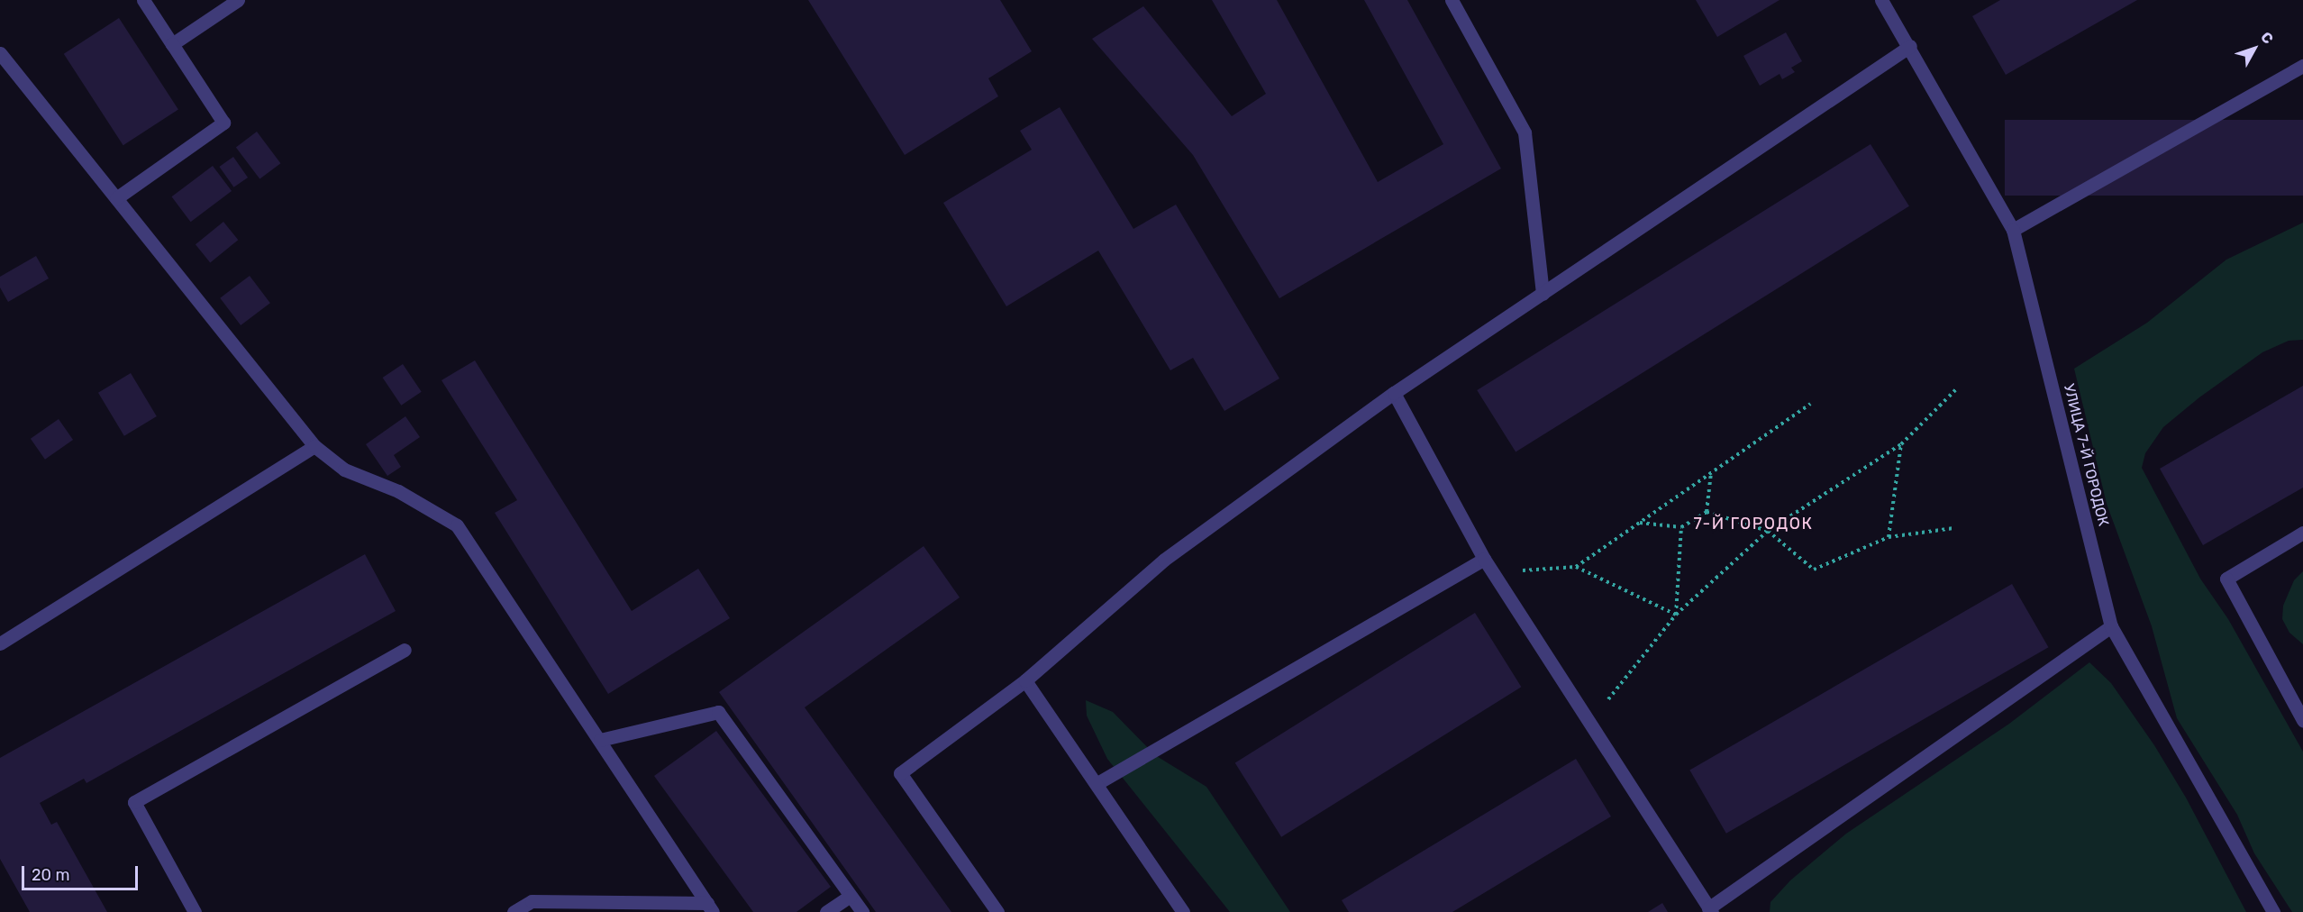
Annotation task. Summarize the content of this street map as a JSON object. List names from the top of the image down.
{
  "streets": {
    "street": ["УЛИЦА 7-Й ГОРОДОК"]
  },
  "districts": ["7-Й ГОРОДОК"],
  "scale_bar": "20 m",
  "north": "top right"
}
